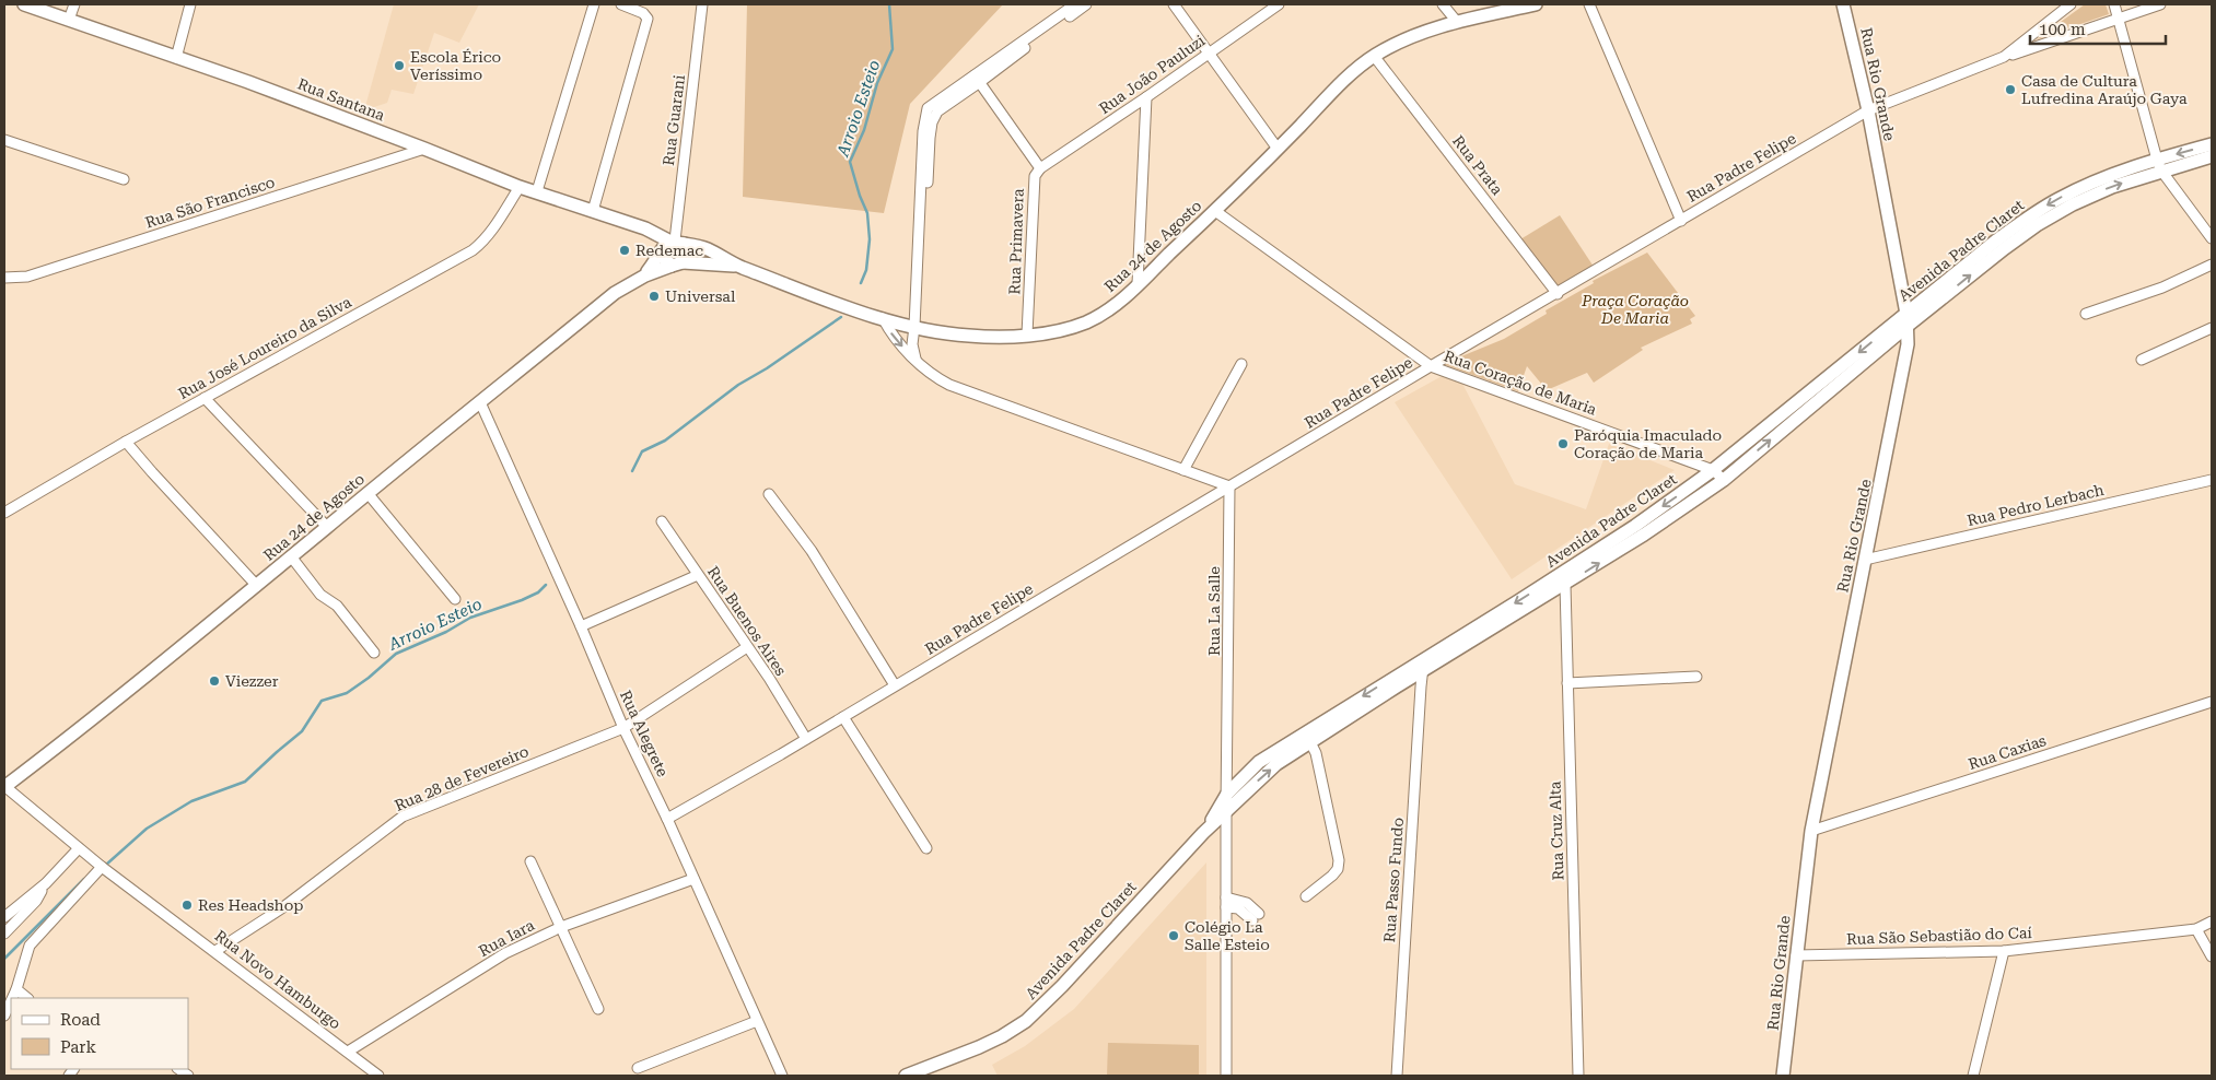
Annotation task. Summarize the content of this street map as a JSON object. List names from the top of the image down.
{
  "streets": {
    "main road": [
      "Rua Rio Grande",
      "Rua Santana",
      "Rua 24 de Agosto",
      "Avenida Padre Claret"
    ],
    "street": [
      "Rua João Pauluzi",
      "Rua Guarani",
      "Rua Prata",
      "Rua Padre Felipe",
      "Rua São Francisco",
      "Rua Primavera",
      "Rua José Loureiro da Silva",
      "Rua Coração de Maria",
      "Rua Pedro Lerbach",
      "Rua La Salle",
      "Rua Buenos Aires",
      "Rua Alegrete",
      "Rua Caxias",
      "Rua 28 de Fevereiro",
      "Rua Cruz Alta",
      "Rua Passo Fundo",
      "Rua São Sebastião do Caí",
      "Rua Iara",
      "Rua Novo Hamburgo"
    ]
  },
  "crossings": [
    ["Rua João Pauluzi", "Rua Primavera"],
    ["Rua Rio Grande", "Rua Padre Felipe"],
    ["Rua Rio Grande", "Avenida Padre Claret"],
    ["Rua Rio Grande", "Rua Pedro Lerbach"],
    ["Rua Rio Grande", "Rua Caxias"],
    ["Rua Rio Grande", "Rua São Sebastião do Caí"],
    ["Rua Santana", "Rua Guarani"],
    ["Rua Santana", "Rua São Francisco"],
    ["Rua Santana", "Rua 24 de Agosto"],
    ["Rua Santana", "Rua José Loureiro da Silva"],
    ["Rua Guarani", "Rua 24 de Agosto"],
    ["Rua Prata", "Rua Padre Felipe"],
    ["Rua Prata", "Rua 24 de Agosto"],
    ["Rua Padre Felipe", "Rua Coração de Maria"],
    ["Rua Padre Felipe", "Rua La Salle"],
    ["Rua Padre Felipe", "Rua Buenos Aires"],
    ["Rua Padre Felipe", "Rua Alegrete"],
    ["Rua Primavera", "Rua 24 de Agosto"],
    ["Rua 24 de Agosto", "Rua Coração de Maria"],
    ["Rua 24 de Agosto", "Rua Alegrete"],
    ["Rua 24 de Agosto", "Rua Novo Hamburgo"],
    ["Avenida Padre Claret", "Rua Coração de Maria"],
    ["Avenida Padre Claret", "Rua La Salle"],
    ["Avenida Padre Claret", "Rua Cruz Alta"],
    ["Avenida Padre Claret", "Rua Passo Fundo"],
    ["Rua Buenos Aires", "Rua 28 de Fevereiro"],
    ["Rua Alegrete", "Rua 28 de Fevereiro"],
    ["Rua Alegrete", "Rua Iara"],
    ["Rua 28 de Fevereiro", "Rua Novo Hamburgo"],
    ["Rua Iara", "Rua Novo Hamburgo"]
  ],
  "water": ["Arroio Esteio"],
  "parks": ["Praça Coração De Maria"],
  "places": [
    "Escola Érico Veríssimo",
    "Casa de Cultura Lufredina Araújo Gaya",
    "Redemac",
    "Universal",
    "Paróquia Imaculado Coração de Maria",
    "Viezzer",
    "Res Headshop",
    "Colégio La Salle Esteio"
  ],
  "legend": ["Road", "Park"],
  "scale_bar": "100 m"
}
